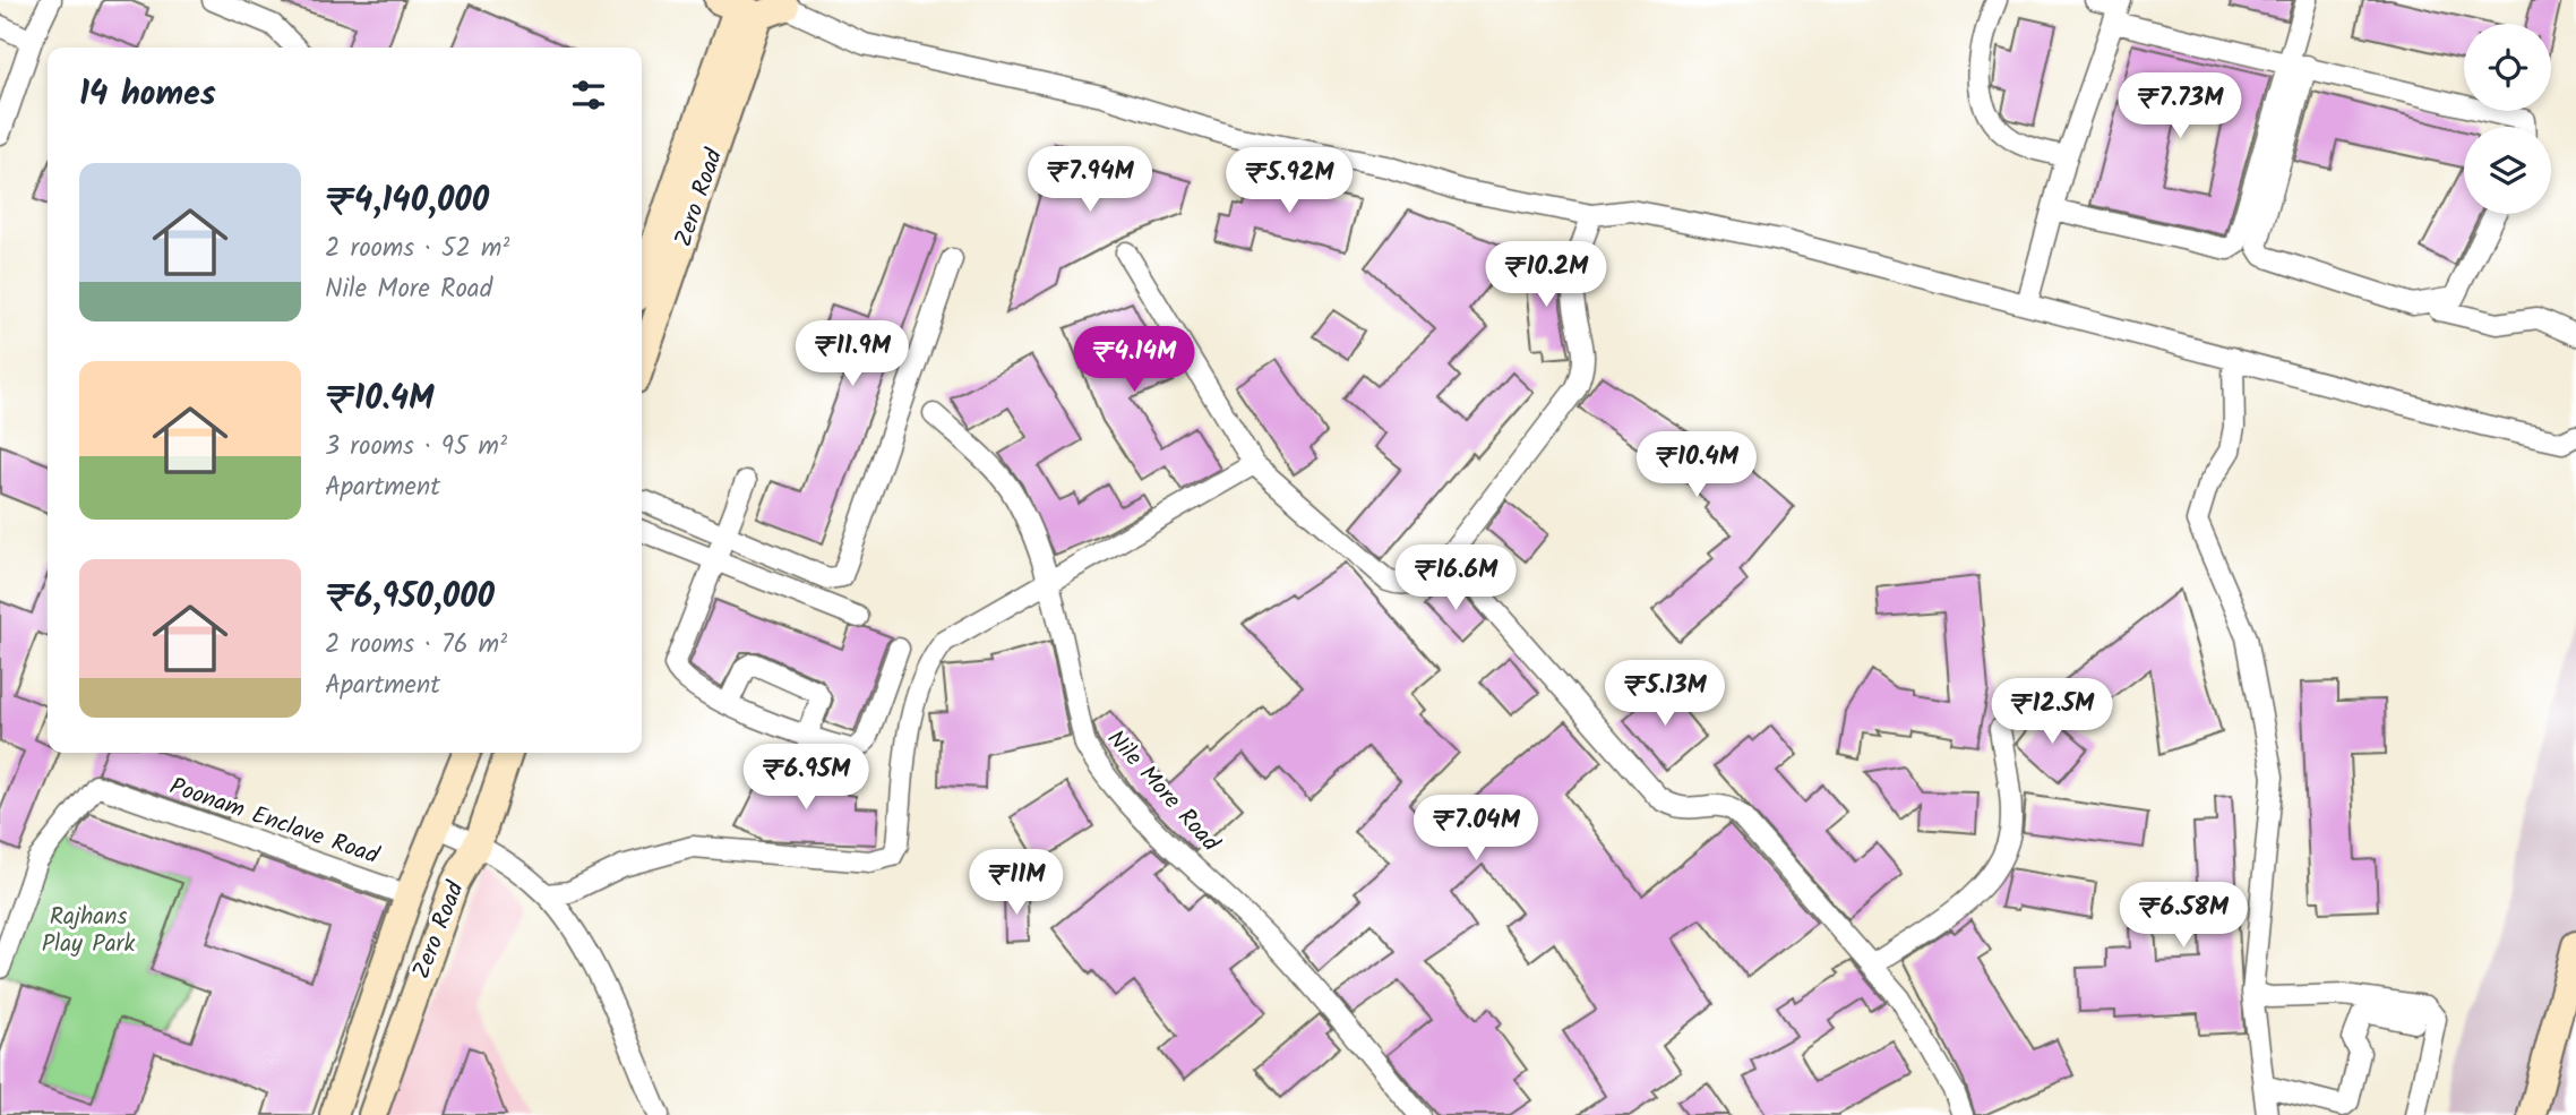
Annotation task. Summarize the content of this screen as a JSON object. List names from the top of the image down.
{
  "streets": {
    "street": ["Zero Road", "Nile More Road", "Poonam Enclave Road"]
  },
  "crossings": [
    ["Zero Road", "Poonam Enclave Road"]
  ],
  "parks": ["Rajhans Play Park"],
  "page": {
    "heading": "14 homes",
    "price": [
      "₹7.73M",
      "₹7.94M",
      "₹5.92M",
      "₹10.2M",
      "₹11.9M",
      "₹4.14M",
      "₹10.4M",
      "₹16.6M",
      "₹5.13M",
      "₹12.5M",
      "₹6.95M",
      "₹7.04M",
      "₹11M",
      "₹6.58M"
    ],
    "list": [
      {
        "name": "₹4,140,000",
        "note": "2 rooms · 52 m² · Nile More Road"
      },
      {
        "name": "₹10.4M",
        "note": "3 rooms · 95 m² · Apartment"
      },
      {
        "name": "₹6,950,000",
        "note": "2 rooms · 76 m² · Apartment"
      }
    ]
  }
}
